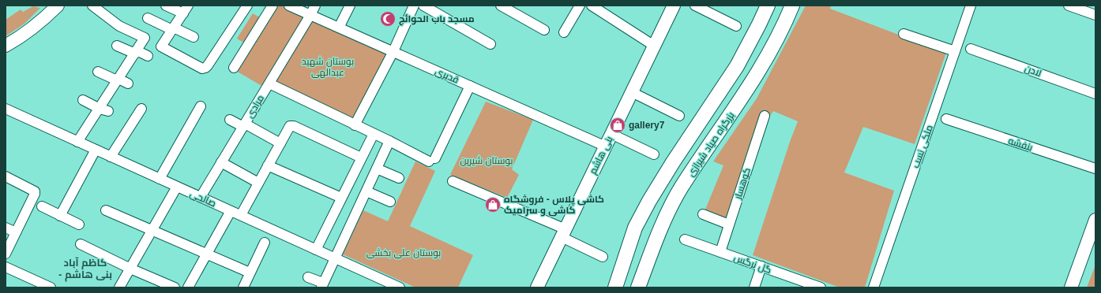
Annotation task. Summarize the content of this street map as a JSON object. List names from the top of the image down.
{
  "streets": {
    "highway": ["بزرگراه صیاد شیرازی"],
    "main road": ["بنی هاشم"],
    "street": [
      "لادن",
      "قدیری",
      "مرادی",
      "بنفشه",
      "ملکی نسب",
      "کوهسار",
      "صالحی",
      "گل نرگس"
    ]
  },
  "crossings": [
    ["قدیری", "مرادی"],
    ["قدیری", "بنی هاشم"],
    ["مرادی", "صالحی"],
    ["کوهسار", "گل نرگس"]
  ],
  "districts": ["کاظم آباد - بنی هاشم"],
  "parks": ["بوستان شهید عبدالهی", "بوستان شیرین", "بوستان علی بخشی"],
  "places": {
    "mosque": ["مسجد باب الحوائج"],
    "shop": ["gallery7", "کاشی پلاس - فروشگاه کاشی و سرامیک"]
  }
}
